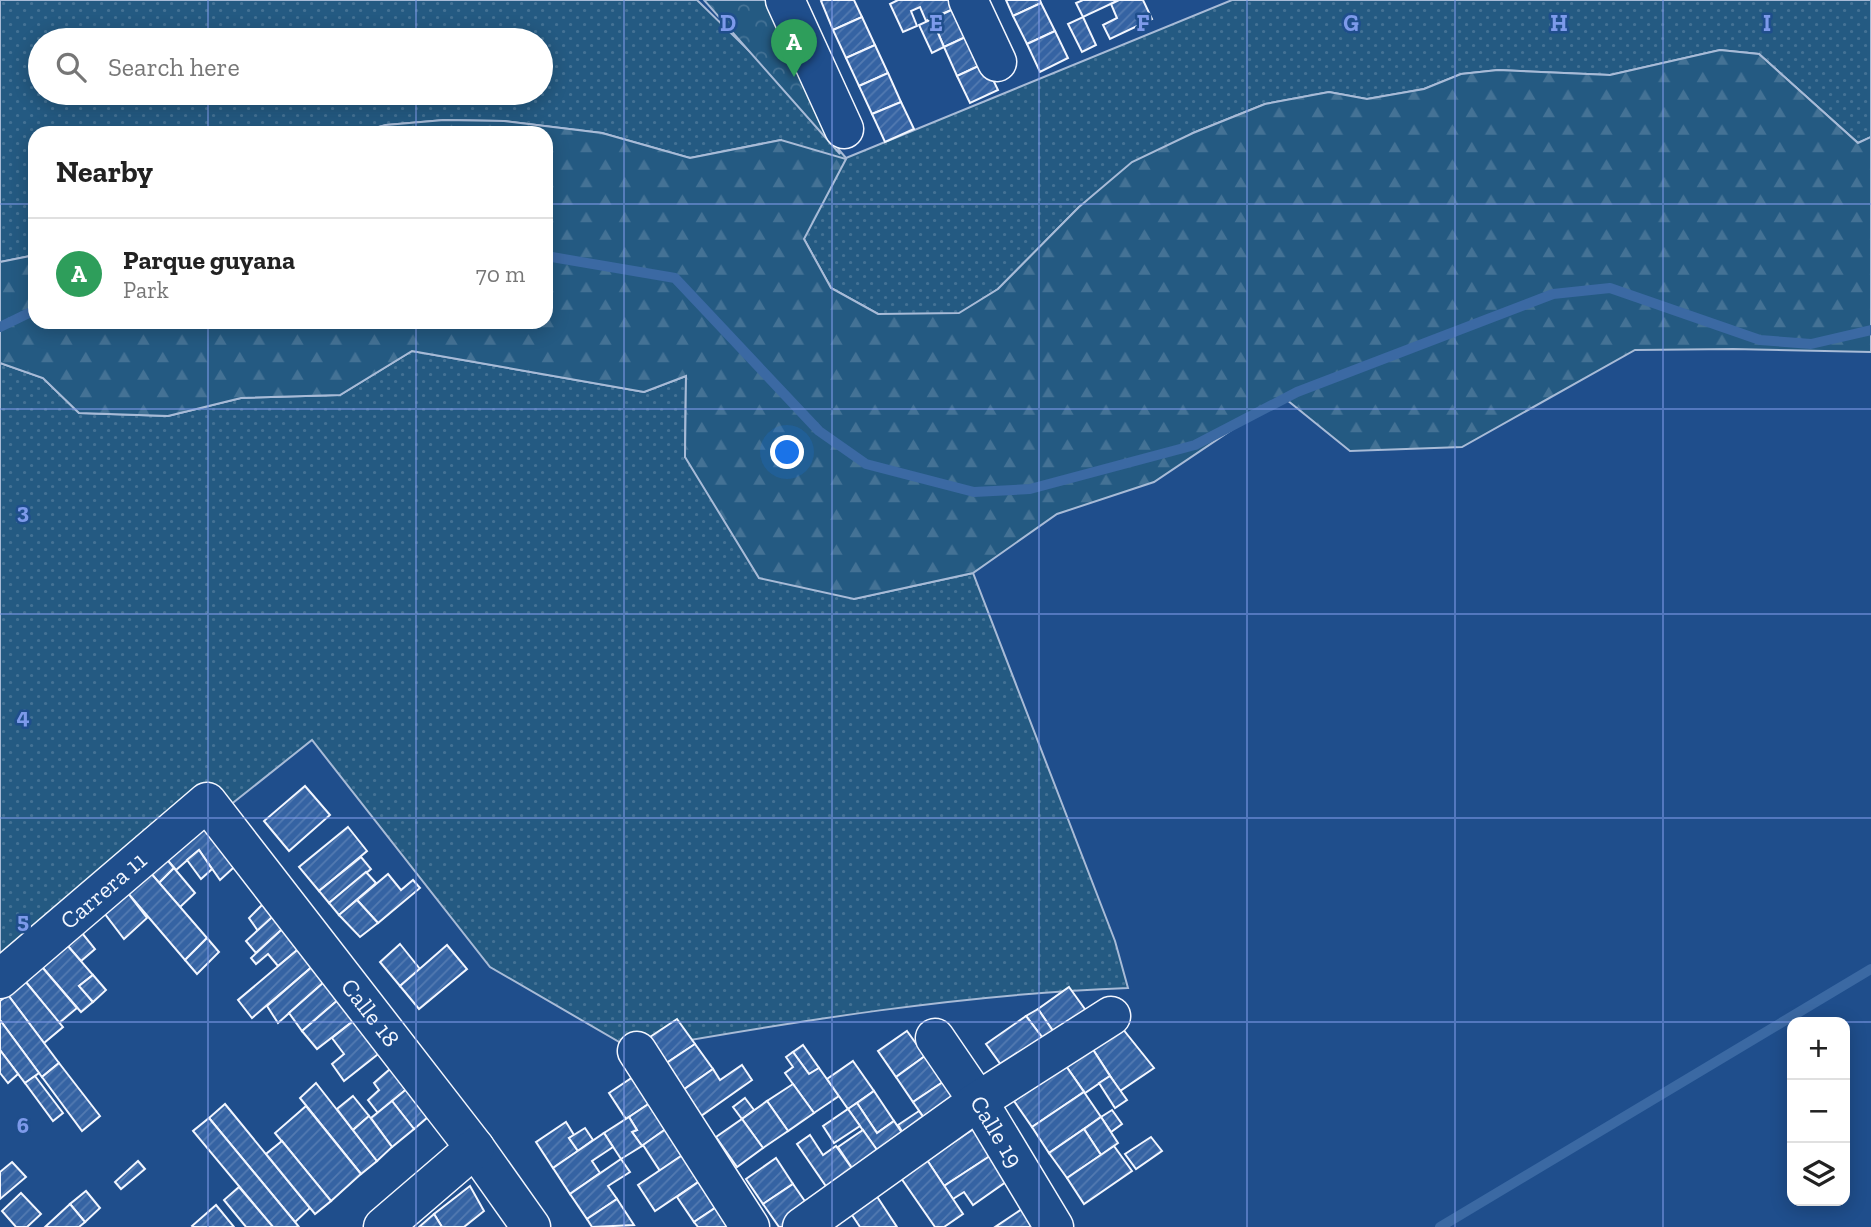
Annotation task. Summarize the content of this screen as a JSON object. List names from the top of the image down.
{
  "streets": {
    "street": ["Carrera 11", "Calle 18", "Calle 19"]
  },
  "crossings": [
    ["Carrera 11", "Calle 18"]
  ],
  "page": {
    "pins": "A",
    "search": "Search here",
    "heading": "Nearby",
    "list": [
      {
        "mark": "A",
        "name": "Parque guyana",
        "note": "Park",
        "value": "70 m"
      }
    ],
    "map_buttons": ["+", "−"]
  },
  "grid": {
    "columns": [
      "D",
      "E",
      "F",
      "G",
      "H",
      "I"
    ],
    "rows": [
      "3",
      "4",
      "5",
      "6"
    ]
  }
}
